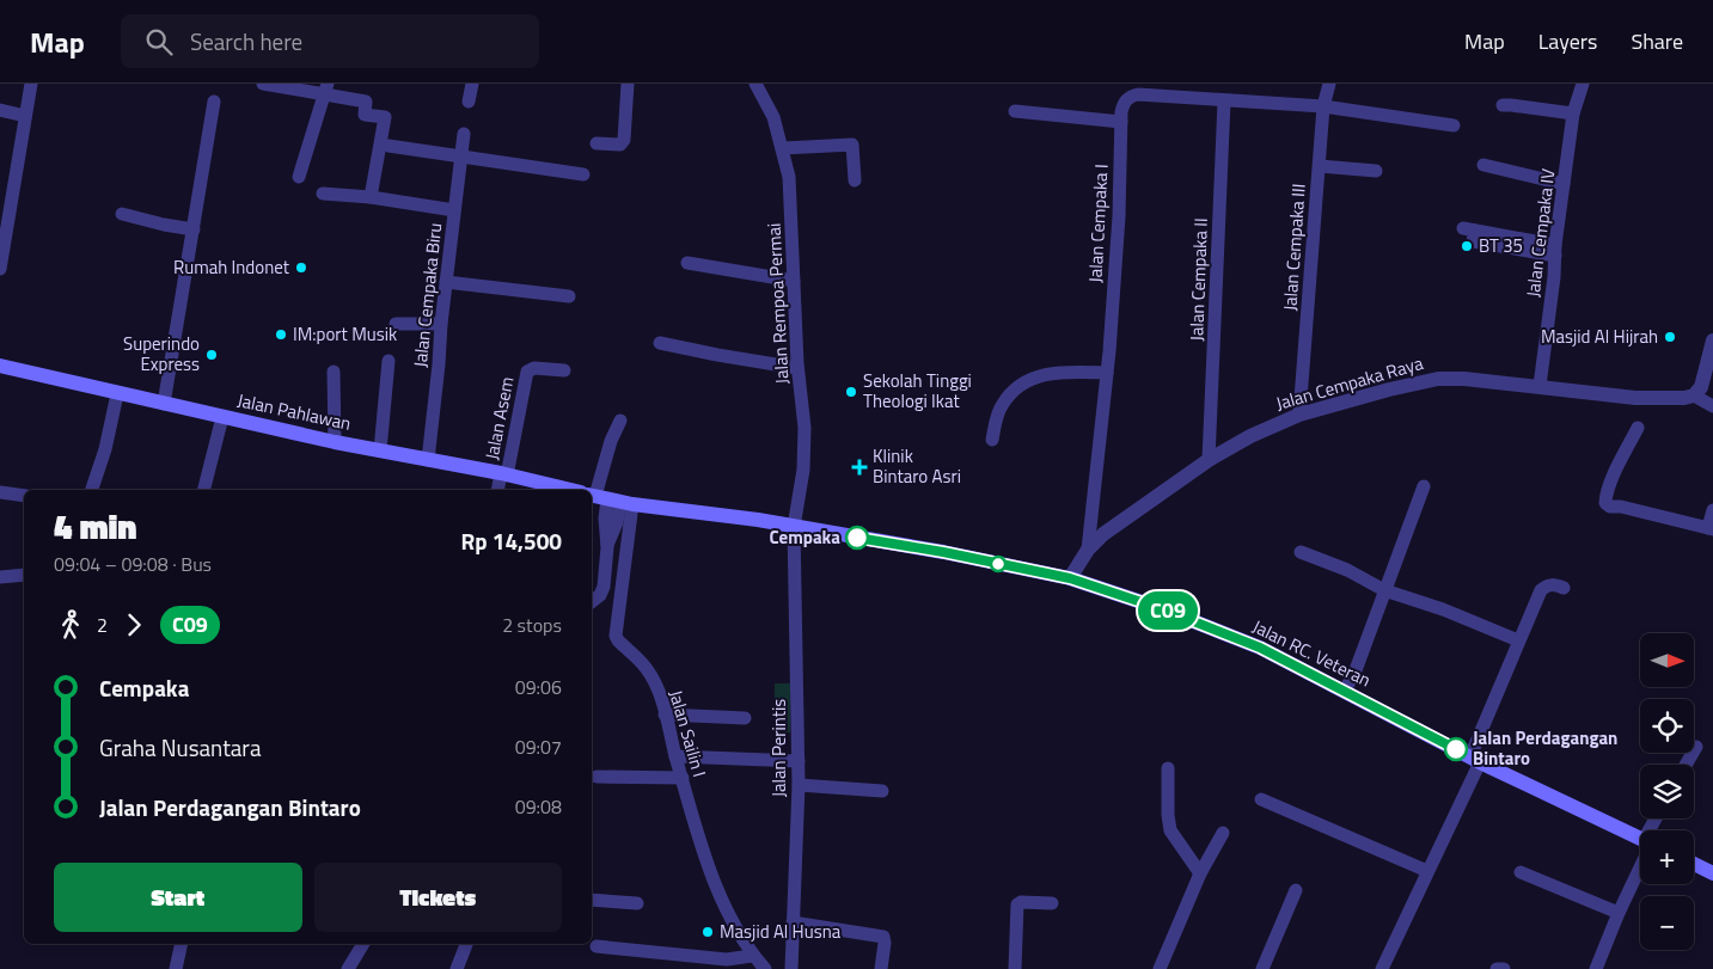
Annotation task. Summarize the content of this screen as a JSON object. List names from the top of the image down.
{
  "streets": {
    "main road": ["Jalan Pahlawan", "Jalan RC. Veteran"],
    "street": [
      "Jalan Cempaka I",
      "Jalan Cempaka IV",
      "Jalan Cempaka III",
      "Jalan Cempaka II",
      "Jalan Cempaka Biru",
      "Jalan Rempoa Permai",
      "Jalan Cempaka Raya",
      "Jalan Asem",
      "Jalan Sailin I",
      "Jalan Perintis"
    ]
  },
  "crossings": [
    ["Jalan Cempaka I", "Jalan Cempaka III"],
    ["Jalan Cempaka I", "Jalan Cempaka II"],
    ["Jalan Cempaka I", "Jalan Cempaka Raya"],
    ["Jalan Cempaka IV", "Jalan Cempaka Raya"],
    ["Jalan Cempaka III", "Jalan Cempaka Raya"],
    ["Jalan Cempaka II", "Jalan Cempaka Raya"],
    ["Jalan Cempaka Biru", "Jalan Pahlawan"],
    ["Jalan Rempoa Permai", "Jalan Pahlawan"],
    ["Jalan Rempoa Permai", "Jalan RC. Veteran"],
    ["Jalan Rempoa Permai", "Jalan Perintis"],
    ["Jalan Cempaka Raya", "Jalan RC. Veteran"],
    ["Jalan Pahlawan", "Jalan Asem"],
    ["Jalan Pahlawan", "Jalan RC. Veteran"],
    ["Jalan Pahlawan", "Jalan Sailin I"],
    ["Jalan Pahlawan", "Jalan Perintis"],
    ["Jalan RC. Veteran", "Jalan Perintis"]
  ],
  "places": {
    "other": [
      "BT 35",
      "Rumah Indonet",
      "IM:port Musik",
      "Masjid Al Hijrah",
      "Superindo Express",
      "Sekolah Tinggi Theologi Ikat",
      "Cempaka",
      "Jalan Perdagangan Bintaro",
      "Masjid Al Husna"
    ],
    "health": ["Klinik Bintaro Asri"]
  },
  "lines": ["bus line C09"],
  "north": "right",
  "page": {
    "header": "Map",
    "search": "Search here",
    "nav": ["Map", "Layers", "Share"],
    "on_map": "C09",
    "heading": ["4 min", "09:04 – 09:08 · Bus", "Rp 14,500"],
    "legs": ["2", "C09", "2 stops"],
    "map_buttons": ["+", "−"],
    "list": [
      {
        "name": "Cempaka",
        "value": "09:06"
      },
      {
        "name": "Graha Nusantara",
        "value": "09:07"
      },
      {
        "name": "Jalan Perdagangan Bintaro",
        "value": "09:08"
      }
    ],
    "buttons": ["Start", "Tickets"]
  }
}
